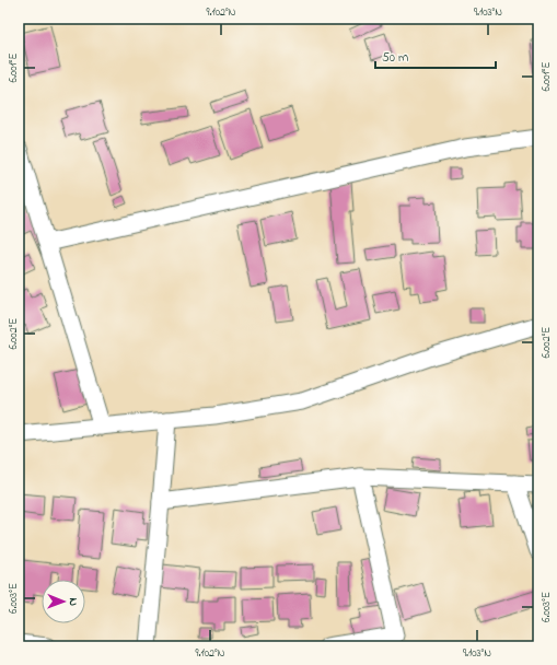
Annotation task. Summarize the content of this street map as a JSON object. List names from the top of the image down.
{
  "scale_bar": "50 m",
  "north": "right",
  "coordinates": [
    "9.102°N",
    "9.103°N",
    "6.001°E",
    "6.002°E",
    "6.003°E"
  ]
}
